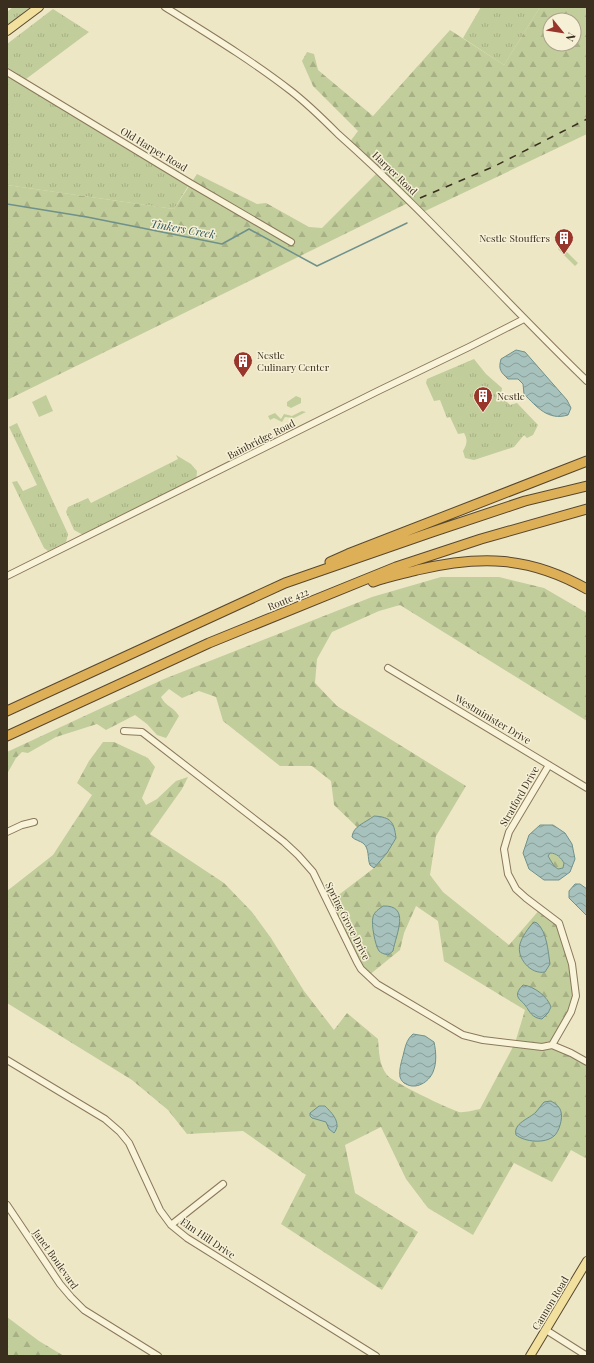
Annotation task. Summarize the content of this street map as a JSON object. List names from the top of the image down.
{
  "streets": {
    "highway": ["Route 422"],
    "main road": ["Cannon Road"],
    "street": [
      "Old Harper Road",
      "Harper Road",
      "Bainbridge Road",
      "Westminister Drive",
      "Stratford Drive",
      "Spring Grove Drive",
      "Elm Hill Drive",
      "Janet Boulevard"
    ]
  },
  "crossings": [
    ["Harper Road", "Bainbridge Road"],
    ["Westminister Drive", "Stratford Drive"],
    ["Stratford Drive", "Spring Grove Drive"]
  ],
  "water": ["Tinkers Creek"],
  "places": {
    "building": ["Nestle Stouffers", "Nestle Culinary Center", "Nestle"]
  },
  "north": "bottom right"
}
